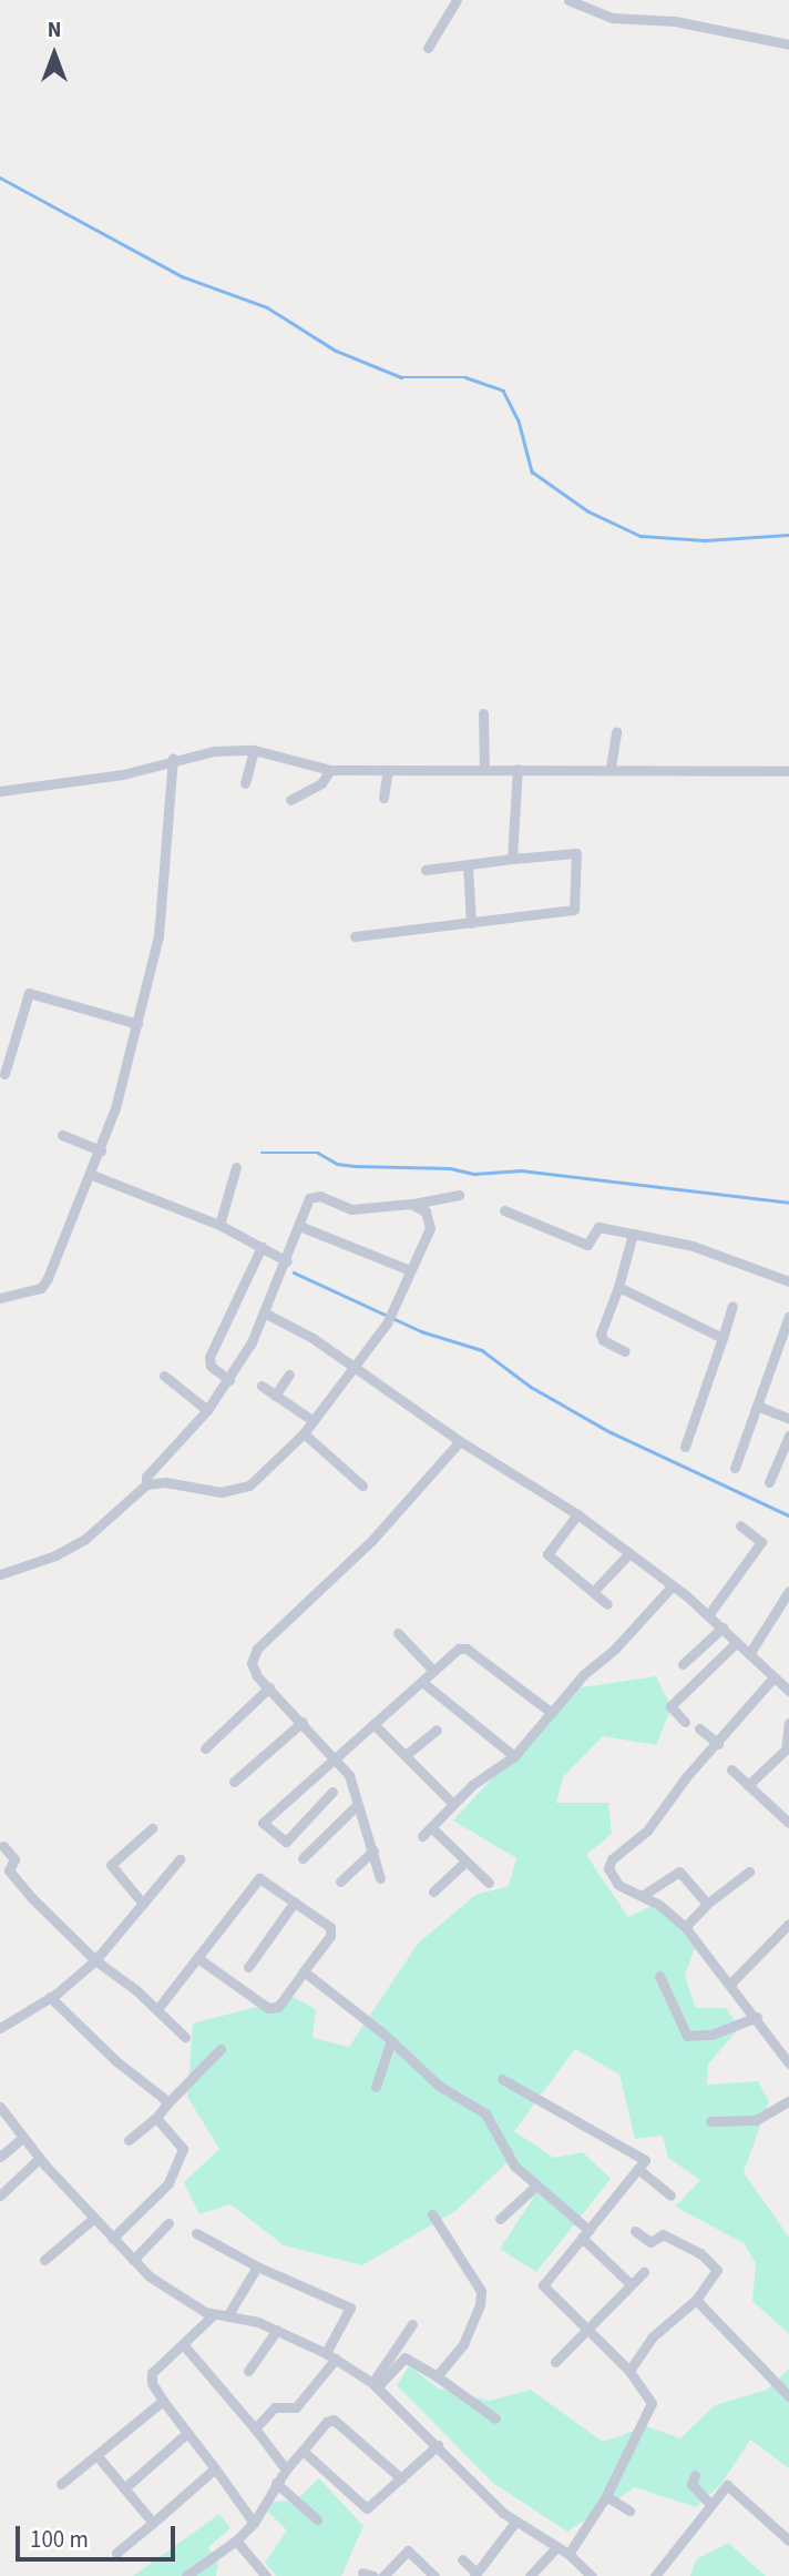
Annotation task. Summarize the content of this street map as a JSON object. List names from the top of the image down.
{
  "scale_bar": "100 m",
  "north": "top"
}
